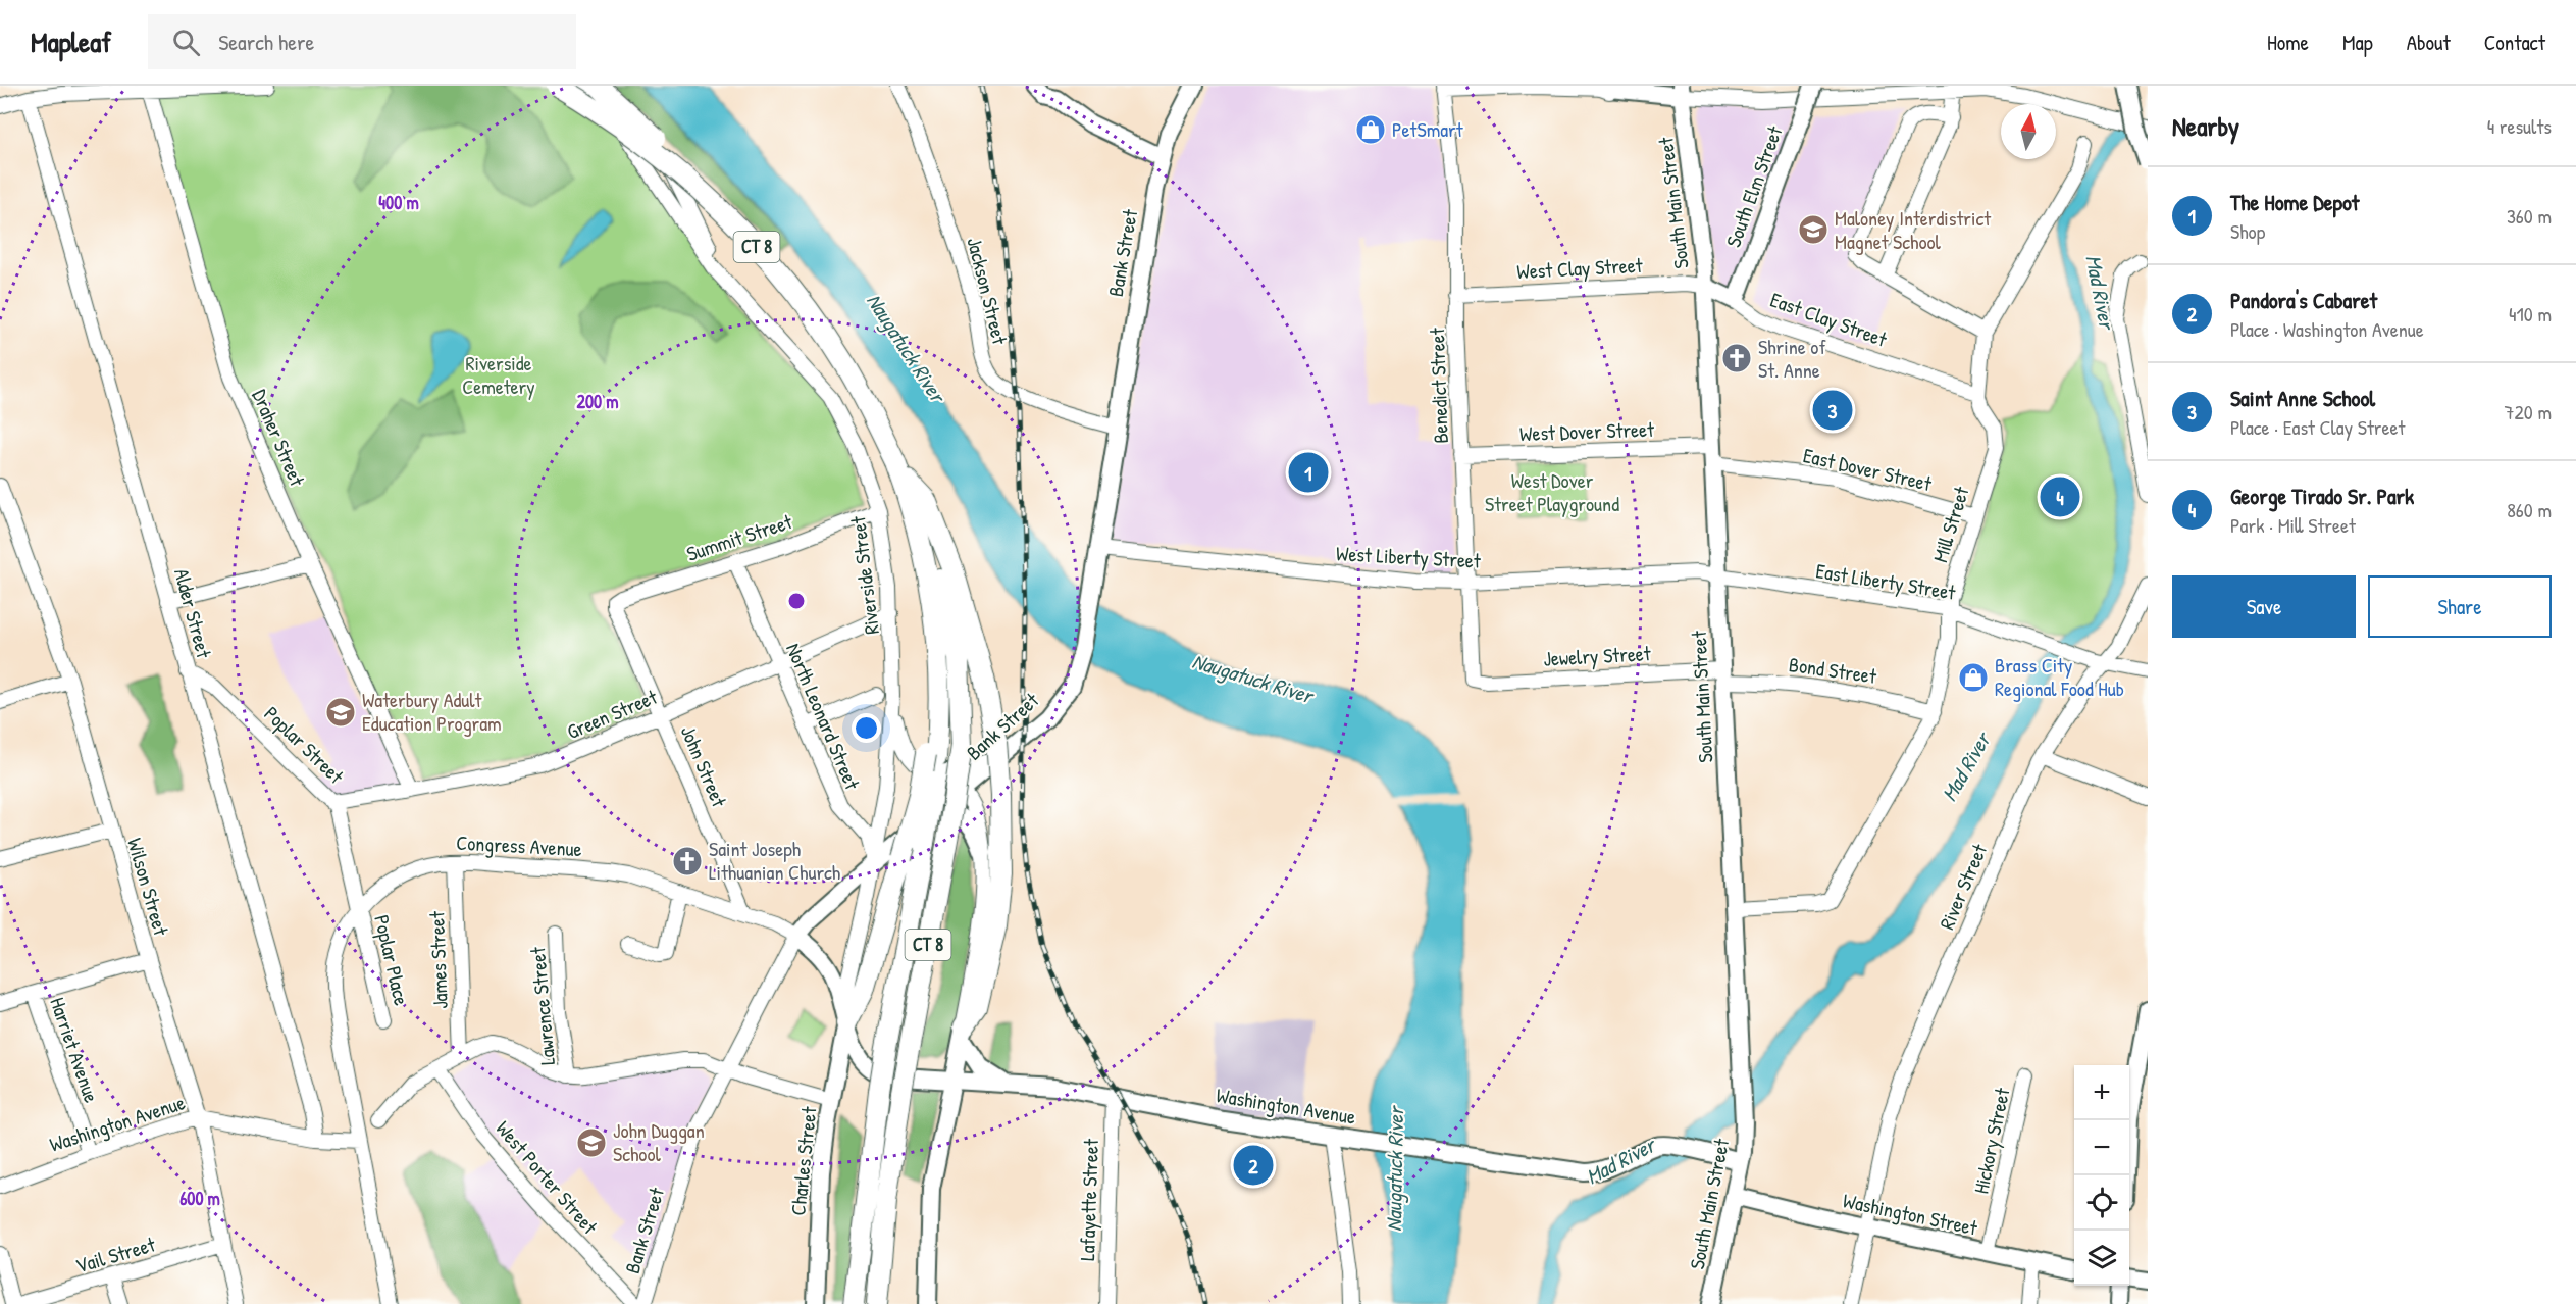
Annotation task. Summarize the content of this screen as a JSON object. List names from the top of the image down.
{
  "streets": {
    "highway": ["CT 8"],
    "main road": [
      "South Elm Street",
      "South Main Street",
      "Bank Street",
      "East Clay Street",
      "Congress Avenue",
      "Washington Avenue",
      "Charles Street",
      "Washington Street"
    ],
    "street": [
      "West Clay Street",
      "Jackson Street",
      "Benedict Street",
      "West Dover Street",
      "Draher Street",
      "East Dover Street",
      "Mill Street",
      "Summit Street",
      "West Liberty Street",
      "Riverside Street",
      "East Liberty Street",
      "Alder Street",
      "Jewelry Street",
      "Bond Street",
      "Green Street",
      "North Leonard Street",
      "Poplar Street",
      "John Street",
      "Wilson Street",
      "River Street",
      "Poplar Place",
      "James Street",
      "Lawrence Street",
      "Harriet Avenue",
      "Hickory Street",
      "West Porter Street",
      "Lafayette Street",
      "Vail Street"
    ]
  },
  "crossings": [
    ["South Elm Street", "East Clay Street"],
    ["South Main Street", "West Clay Street"],
    ["South Main Street", "East Clay Street"],
    ["South Main Street", "West Dover Street"],
    ["South Main Street", "East Dover Street"],
    ["South Main Street", "Mill Street"],
    ["South Main Street", "West Liberty Street"],
    ["South Main Street", "East Liberty Street"],
    ["South Main Street", "Jewelry Street"],
    ["South Main Street", "Bond Street"],
    ["South Main Street", "Washington Avenue"],
    ["South Main Street", "Washington Street"],
    ["CT 8", "Riverside Street"],
    ["Bank Street", "Jackson Street"],
    ["Bank Street", "West Liberty Street"],
    ["Bank Street", "Riverside Street"],
    ["Bank Street", "North Leonard Street"],
    ["Bank Street", "Congress Avenue"],
    ["West Clay Street", "East Clay Street"],
    ["West Clay Street", "Benedict Street"],
    ["East Clay Street", "Mill Street"],
    ["Benedict Street", "West Dover Street"],
    ["Benedict Street", "West Liberty Street"],
    ["Benedict Street", "Jewelry Street"],
    ["West Dover Street", "East Dover Street"],
    ["Draher Street", "Green Street"],
    ["East Dover Street", "Mill Street"],
    ["Mill Street", "East Liberty Street"],
    ["Mill Street", "Bond Street"],
    ["Summit Street", "Riverside Street"],
    ["Summit Street", "North Leonard Street"],
    ["Summit Street", "John Street"],
    ["West Liberty Street", "East Liberty Street"],
    ["Riverside Street", "Green Street"],
    ["Riverside Street", "North Leonard Street"],
    ["Riverside Street", "Congress Avenue"],
    ["Riverside Street", "Washington Avenue"],
    ["Riverside Street", "Charles Street"],
    ["East Liberty Street", "River Street"],
    ["Alder Street", "Poplar Street"],
    ["Alder Street", "Washington Avenue"],
    ["Jewelry Street", "Bond Street"],
    ["Green Street", "North Leonard Street"],
    ["Green Street", "Poplar Street"],
    ["Green Street", "John Street"],
    ["Poplar Street", "Congress Avenue"],
    ["Poplar Street", "Poplar Place"],
    ["John Street", "Congress Avenue"],
    ["Congress Avenue", "Poplar Place"],
    ["Congress Avenue", "James Street"],
    ["Congress Avenue", "Washington Avenue"],
    ["Congress Avenue", "Charles Street"],
    ["Wilson Street", "Washington Avenue"],
    ["Wilson Street", "Vail Street"],
    ["River Street", "Washington Street"],
    ["Harriet Avenue", "Washington Avenue"],
    ["Washington Avenue", "Charles Street"],
    ["Washington Avenue", "Lafayette Street"],
    ["Hickory Street", "Washington Street"]
  ],
  "water": ["Mad River", "Naugatuck River"],
  "parks": ["Riverside Cemetery", "West Dover Street Playground"],
  "places": {
    "shop": ["PetSmart", "Brass City Regional Food Hub"],
    "school or university": ["Maloney Interdistrict Magnet School", "Waterbury Adult Education Program", "John Duggan School"],
    "church": ["Shrine of St. Anne", "Saint Joseph Lithuanian Church"]
  },
  "north": "top",
  "page": {
    "header": "Mapleaf",
    "search": "Search here",
    "nav": [
      "Home",
      "Map",
      "About",
      "Contact"
    ],
    "heading": ["Nearby", "4 results"],
    "list": [
      {
        "mark": "1",
        "name": "The Home Depot",
        "note": "Shop",
        "value": "360 m"
      },
      {
        "mark": "2",
        "name": "Pandora's Cabaret",
        "note": "Place · Washington Avenue",
        "value": "410 m"
      },
      {
        "mark": "3",
        "name": "Saint Anne School",
        "note": "Place · East Clay Street",
        "value": "720 m"
      },
      {
        "mark": "4",
        "name": "George Tirado Sr. Park",
        "note": "Park · Mill Street",
        "value": "860 m"
      }
    ],
    "pins": [
      "3",
      "1",
      "4",
      "2"
    ],
    "buttons": ["Save", "Share"],
    "map_buttons": ["+", "−"]
  },
  "rings": ["400 m", "200 m", "600 m"]
}
